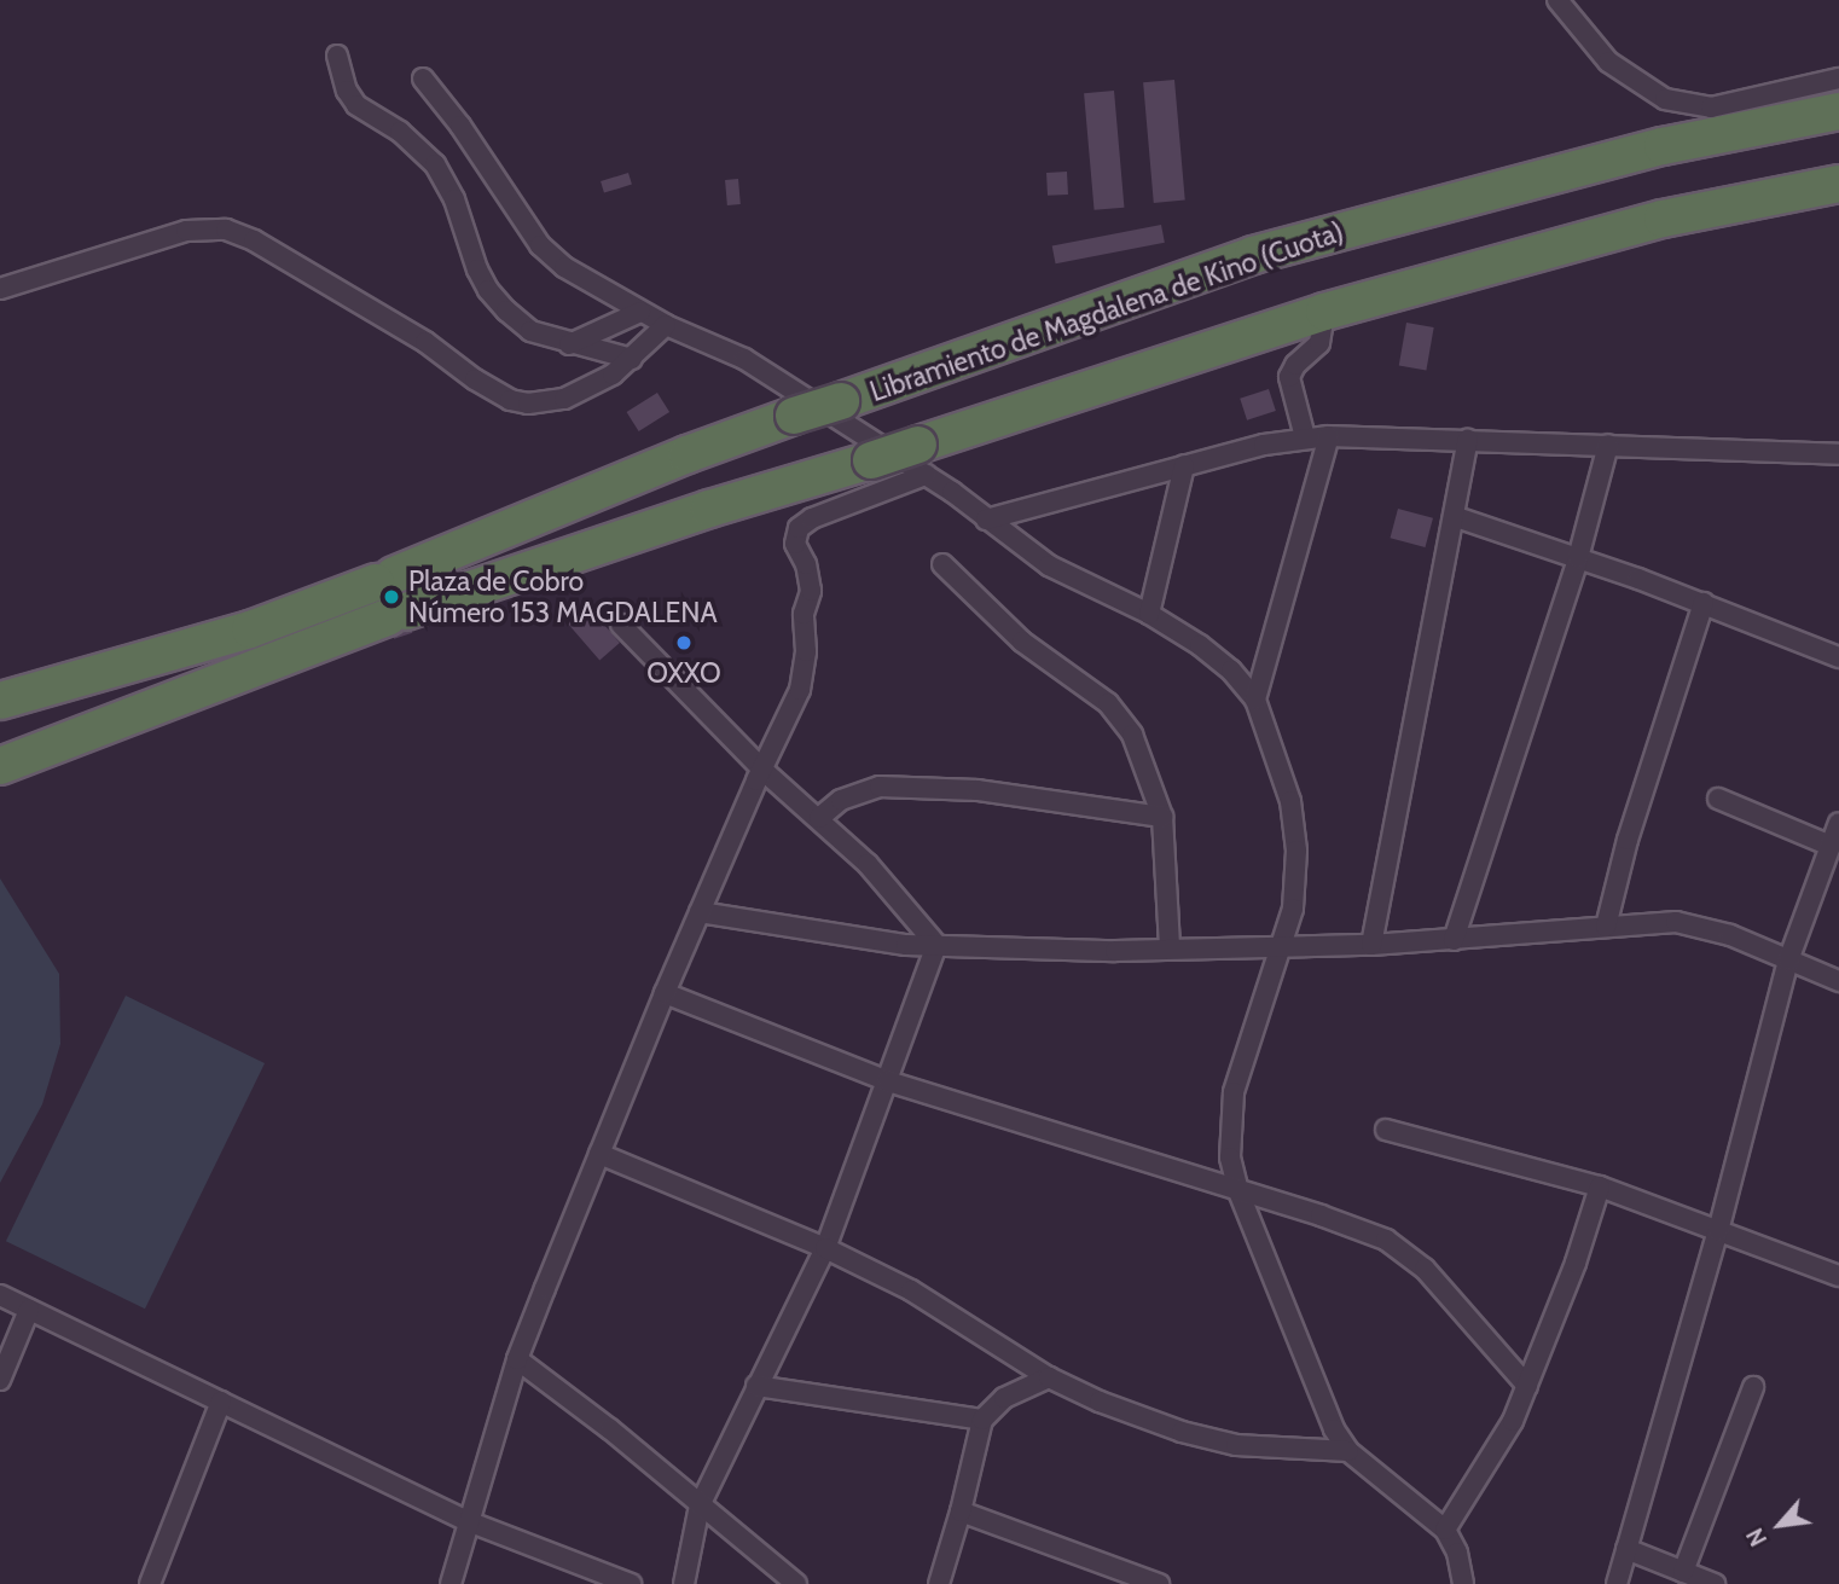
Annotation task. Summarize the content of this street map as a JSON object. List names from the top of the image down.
{
  "streets": {
    "highway": ["Libramiento de Magdalena de Kino (Cuota)"]
  },
  "places": ["Plaza de Cobro Número 153 MAGDALENA", "OXXO"],
  "north": "bottom left"
}
